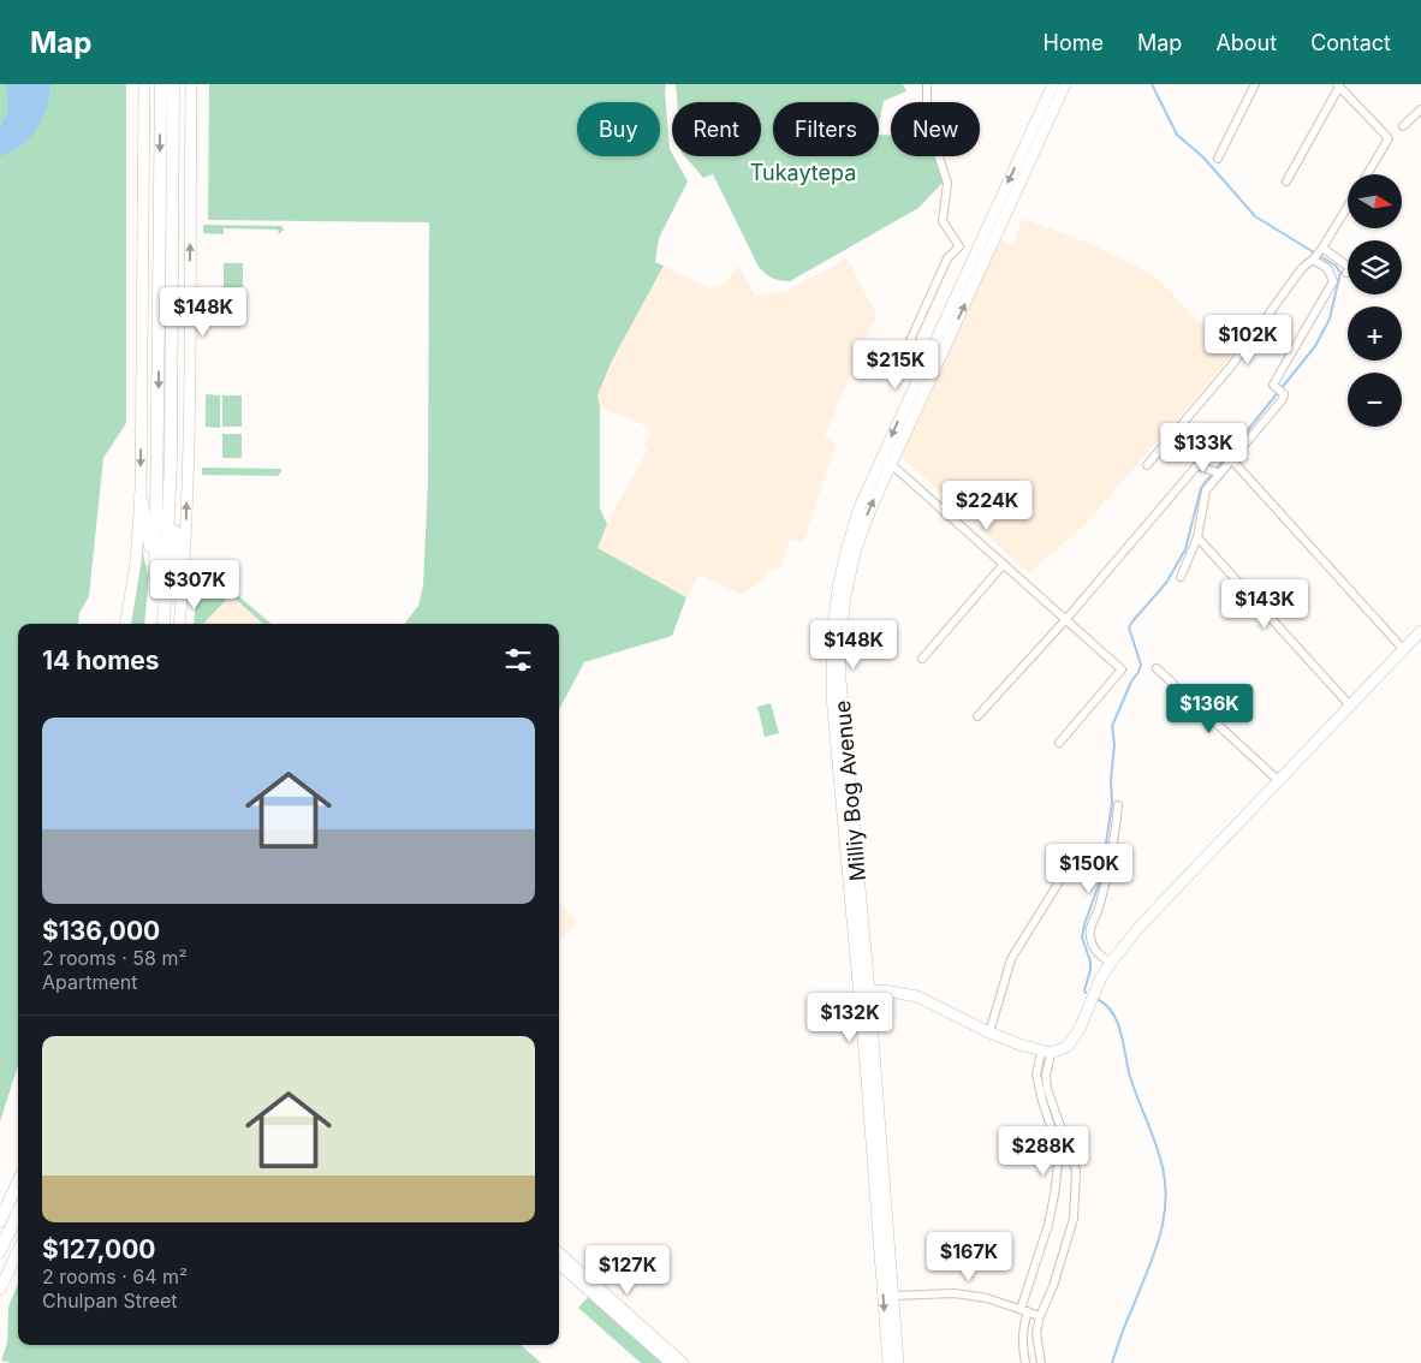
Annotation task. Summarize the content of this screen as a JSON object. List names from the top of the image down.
{
  "streets": {
    "main road": ["Milliy Bog Avenue"]
  },
  "parks": ["Tukaytepa"],
  "north": "right",
  "page": {
    "header": "Map",
    "nav": [
      "Home",
      "Map",
      "About",
      "Contact"
    ],
    "chip": [
      "Buy",
      "Rent",
      "Filters",
      "New"
    ],
    "map_buttons": ["+", "−"],
    "price": [
      "$148K",
      "$102K",
      "$215K",
      "$133K",
      "$224K",
      "$307K",
      "$143K",
      "$148K",
      "$136K",
      "$150K",
      "$132K",
      "$288K",
      "$167K",
      "$127K"
    ],
    "heading": "14 homes",
    "list": [
      {
        "name": "$136,000",
        "note": "2 rooms · 58 m² · Apartment"
      },
      {
        "name": "$127,000",
        "note": "2 rooms · 64 m² · Chulpan Street"
      }
    ]
  }
}
